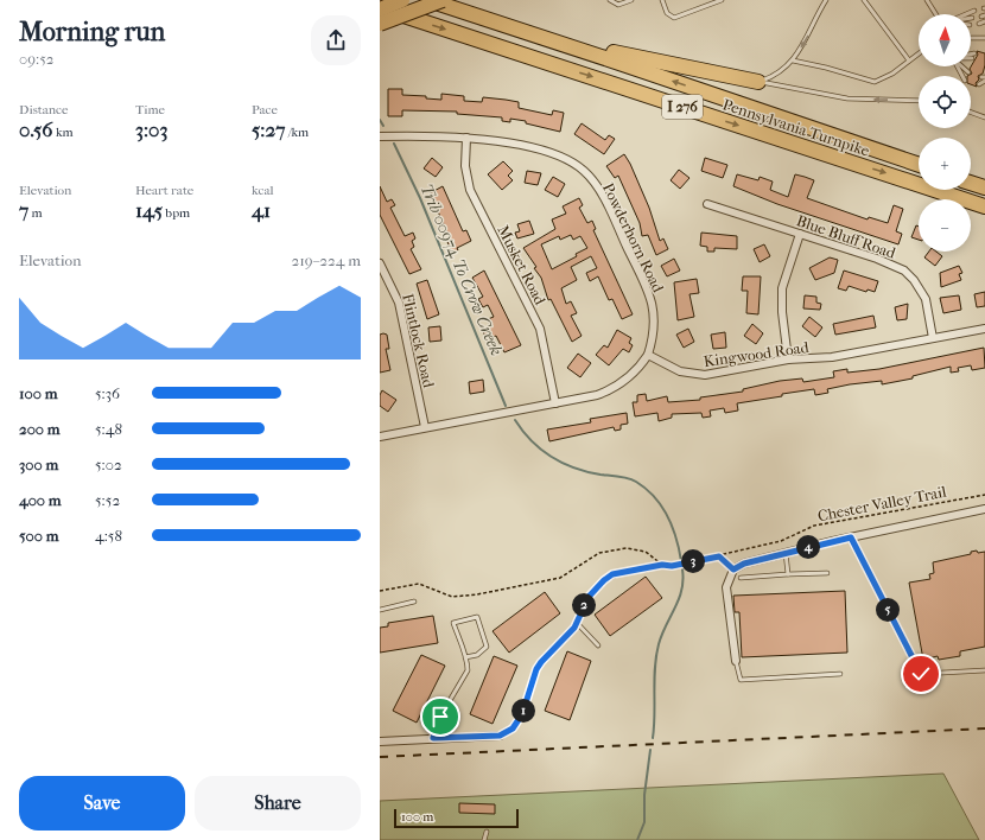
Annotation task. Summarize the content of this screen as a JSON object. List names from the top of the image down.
{
  "streets": {
    "highway": ["I 276", "Pennsylvania Turnpike"],
    "street": [
      "Blue Bluff Road",
      "Powderhorn Road",
      "Musket Road",
      "Flintlock Road",
      "Kingwood Road"
    ],
    "path": ["Chester Valley Trail"]
  },
  "crossings": [
    ["Blue Bluff Road", "Kingwood Road"],
    ["Powderhorn Road", "Musket Road"],
    ["Powderhorn Road", "Kingwood Road"]
  ],
  "water": ["Trib 00974 To Crow Creek"],
  "scale_bar": "100 m",
  "north": "top",
  "page": {
    "heading": ["Morning run", "09:52"],
    "map_buttons": ["+", "−"],
    "stats": [
      ["Distance", "0.56 km"],
      ["Time", "3:03"],
      ["Pace", "5:27 /km"],
      ["Elevation", "7 m"],
      ["Heart rate", "145 bpm"],
      ["kcal", "41"]
    ],
    "chart": ["Elevation", "219–224 m"],
    "list": [
      {
        "name": "100 m",
        "note": "5:36"
      },
      {
        "name": "200 m",
        "note": "5:48"
      },
      {
        "name": "300 m",
        "note": "5:02"
      },
      {
        "name": "400 m",
        "note": "5:52"
      },
      {
        "name": "500 m",
        "note": "4:58"
      }
    ],
    "pins": [
      "4",
      "3",
      "2",
      "5",
      "1"
    ],
    "buttons": ["Save", "Share"],
    "scale": "100 m"
  }
}
